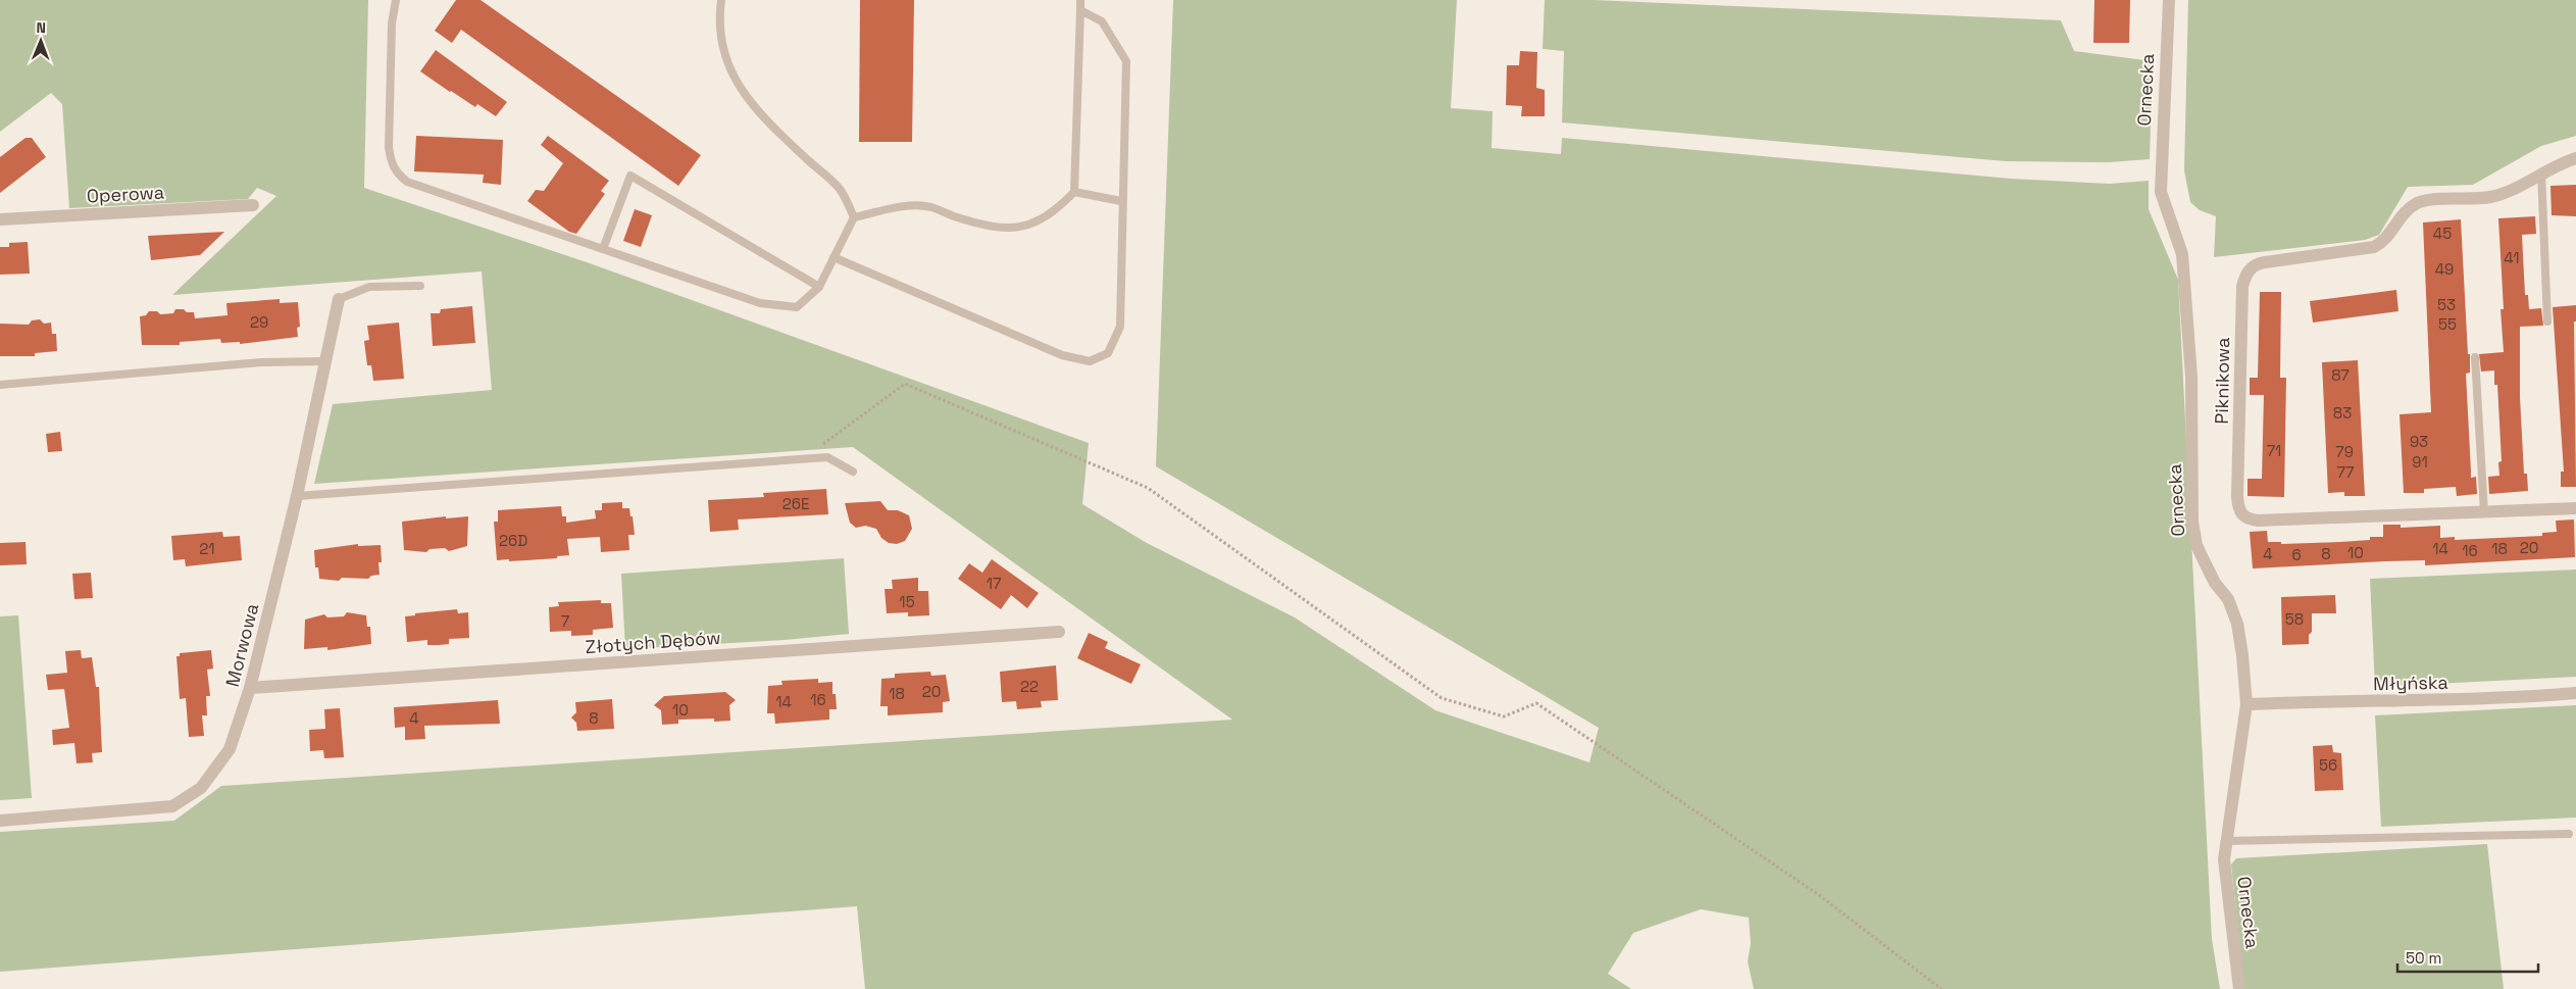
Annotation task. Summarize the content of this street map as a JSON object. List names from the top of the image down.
{
  "streets": {
    "street": [
      "Ornecka",
      "Operowa",
      "Piknikowa",
      "Złotych Dębów",
      "Morwowa",
      "Młyńska"
    ]
  },
  "crossings": [
    ["Ornecka", "Młyńska"],
    ["Złotych Dębów", "Morwowa"]
  ],
  "house_numbers": [
    "45",
    "41",
    "49",
    "53",
    "29",
    "55",
    "87",
    "83",
    "93",
    "71",
    "79",
    "91",
    "77",
    "26E",
    "26D",
    "20",
    "21",
    "14",
    "18",
    "16",
    "10",
    "4",
    "8",
    "6",
    "17",
    "15",
    "58",
    "7",
    "22",
    "20",
    "18",
    "16",
    "14",
    "10",
    "4",
    "8",
    "56"
  ],
  "scale_bar": "50 m",
  "north": "top"
}
